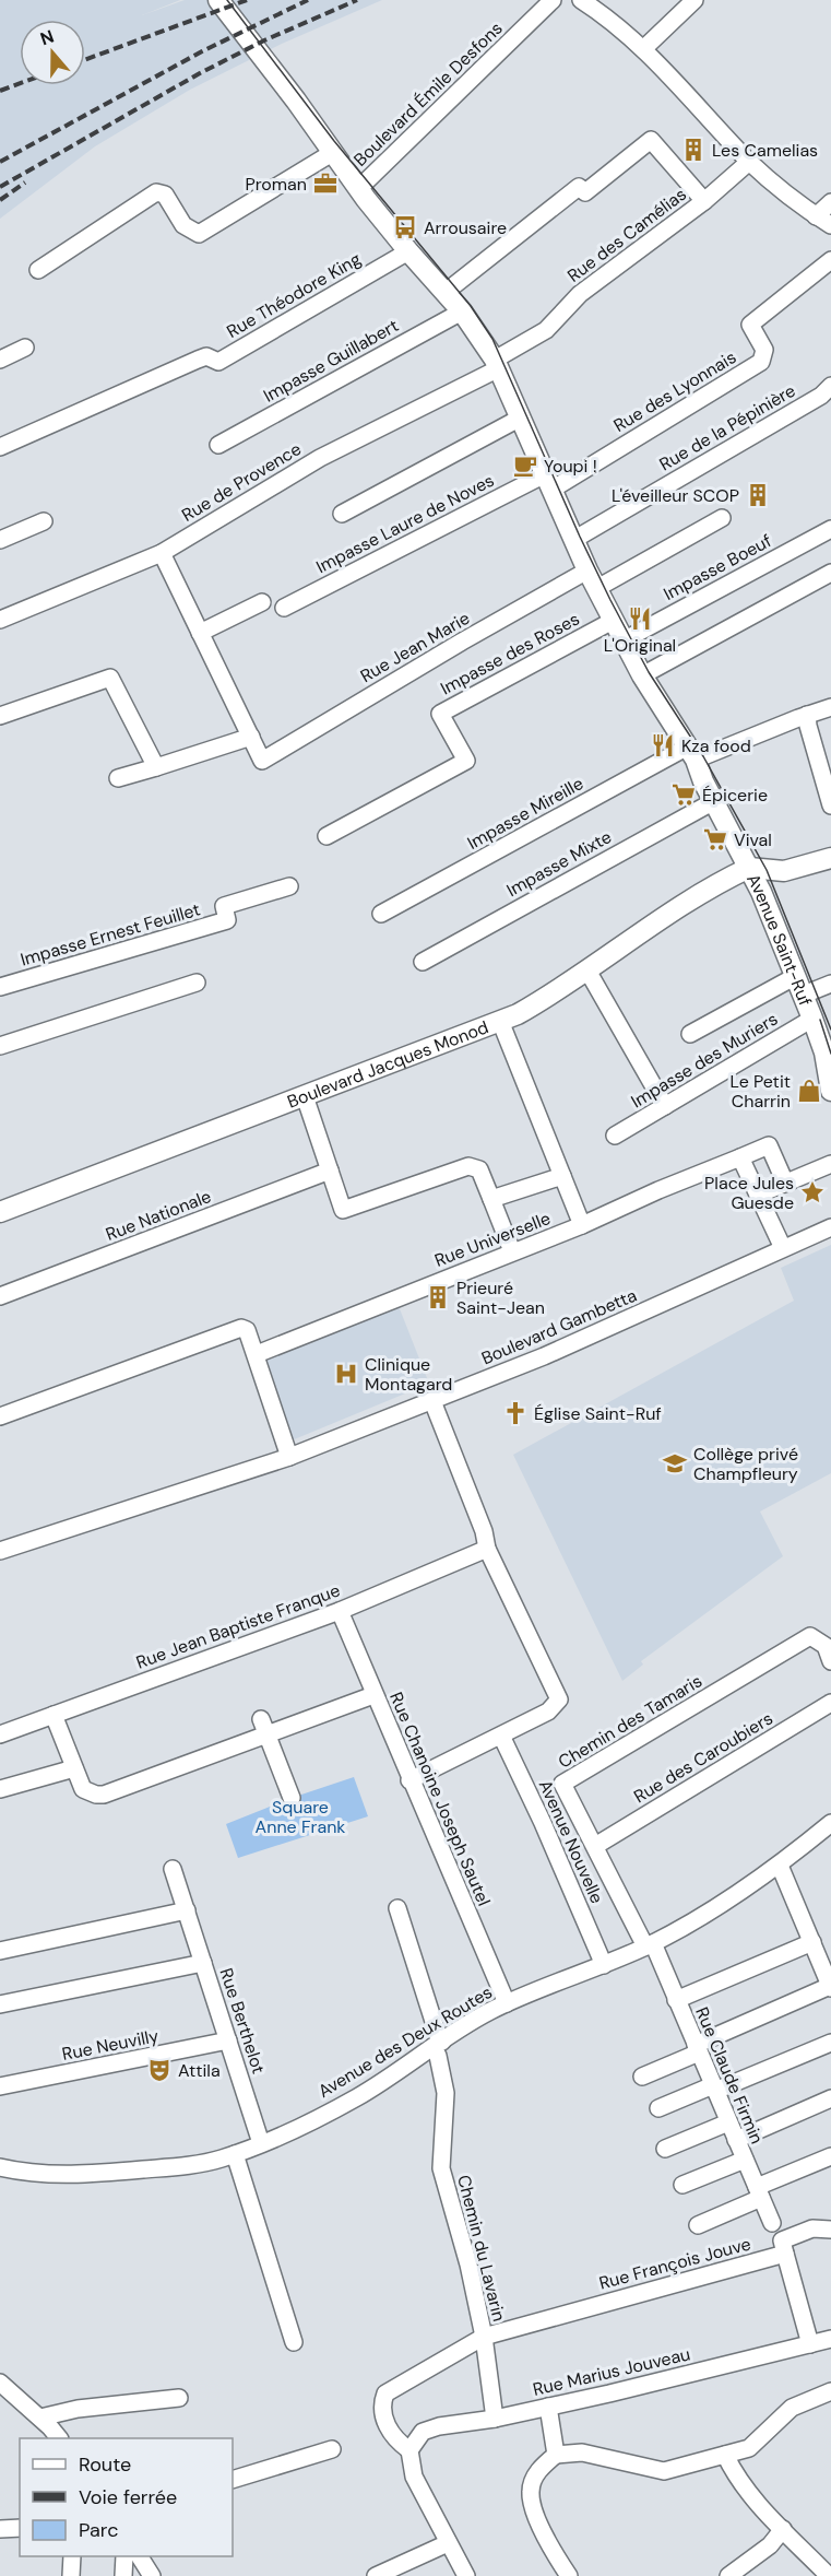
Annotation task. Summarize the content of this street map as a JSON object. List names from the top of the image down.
{
  "streets": {
    "street": [
      "Boulevard Émile Desfons",
      "Rue des Camélias",
      "Rue Théodore King",
      "Impasse Guillabert",
      "Rue des Lyonnais",
      "Rue de la Pépinière",
      "Rue de Provence",
      "Impasse Laure de Noves",
      "Impasse Boeuf",
      "Rue Jean Marie",
      "Impasse des Roses",
      "Impasse Mireille",
      "Impasse Mixte",
      "Impasse Ernest Feuillet",
      "Avenue Saint-Ruf",
      "Impasse des Muriers",
      "Boulevard Jacques Monod",
      "Rue Nationale",
      "Rue Universelle",
      "Boulevard Gambetta",
      "Rue Jean Baptiste Franque",
      "Chemin des Tamaris",
      "Rue des Caroubiers",
      "Rue Chanoine Joseph Sautel",
      "Avenue Nouvelle",
      "Rue Berthelot",
      "Avenue des Deux Routes",
      "Rue Neuvilly",
      "Rue Claude Firmin",
      "Chemin du Lavarin",
      "Rue François Jouve",
      "Rue Marius Jouveau"
    ]
  },
  "crossings": [
    ["Boulevard Émile Desfons", "Avenue Saint-Ruf"],
    ["Rue des Camélias", "Rue de Provence"],
    ["Rue des Camélias", "Avenue Saint-Ruf"],
    ["Rue Théodore King", "Avenue Saint-Ruf"],
    ["Impasse Guillabert", "Avenue Saint-Ruf"],
    ["Rue des Lyonnais", "Impasse Laure de Noves"],
    ["Rue des Lyonnais", "Avenue Saint-Ruf"],
    ["Rue de la Pépinière", "Avenue Saint-Ruf"],
    ["Rue de Provence", "Avenue Saint-Ruf"],
    ["Impasse Laure de Noves", "Avenue Saint-Ruf"],
    ["Impasse Boeuf", "Avenue Saint-Ruf"],
    ["Rue Jean Marie", "Avenue Saint-Ruf"],
    ["Impasse des Roses", "Avenue Saint-Ruf"],
    ["Impasse Mireille", "Avenue Saint-Ruf"],
    ["Impasse Mixte", "Avenue Saint-Ruf"],
    ["Avenue Saint-Ruf", "Impasse des Muriers"],
    ["Avenue Saint-Ruf", "Boulevard Jacques Monod"],
    ["Rue Jean Baptiste Franque", "Rue Chanoine Joseph Sautel"],
    ["Chemin des Tamaris", "Rue des Caroubiers"],
    ["Chemin des Tamaris", "Avenue des Deux Routes"],
    ["Chemin des Tamaris", "Rue Claude Firmin"],
    ["Rue Chanoine Joseph Sautel", "Avenue des Deux Routes"],
    ["Avenue Nouvelle", "Avenue des Deux Routes"],
    ["Rue Berthelot", "Avenue des Deux Routes"],
    ["Rue Berthelot", "Rue Neuvilly"],
    ["Avenue des Deux Routes", "Rue Claude Firmin"],
    ["Avenue des Deux Routes", "Chemin du Lavarin"],
    ["Chemin du Lavarin", "Rue François Jouve"],
    ["Chemin du Lavarin", "Rue Marius Jouveau"]
  ],
  "parks": ["Square Anne Frank"],
  "places": {
    "building": ["Les Camelias", "L'éveilleur SCOP", "Prieuré Saint-Jean"],
    "office": ["Proman"],
    "bus stop": ["Arrousaire"],
    "cafe": ["Youpi !"],
    "restaurant": ["L'Original", "Kza food"],
    "supermarket": ["Épicerie", "Vival"],
    "shop": ["Le Petit Charrin"],
    "place": ["Place Jules Guesde"],
    "hospital": ["Clinique Montagard"],
    "church": ["Église Saint-Ruf"],
    "school or university": ["Collège privé Champfleury"],
    "theatre": ["Attila"]
  },
  "legend": ["Route", "Voie ferrée", "Parc"],
  "north": "top"
}
